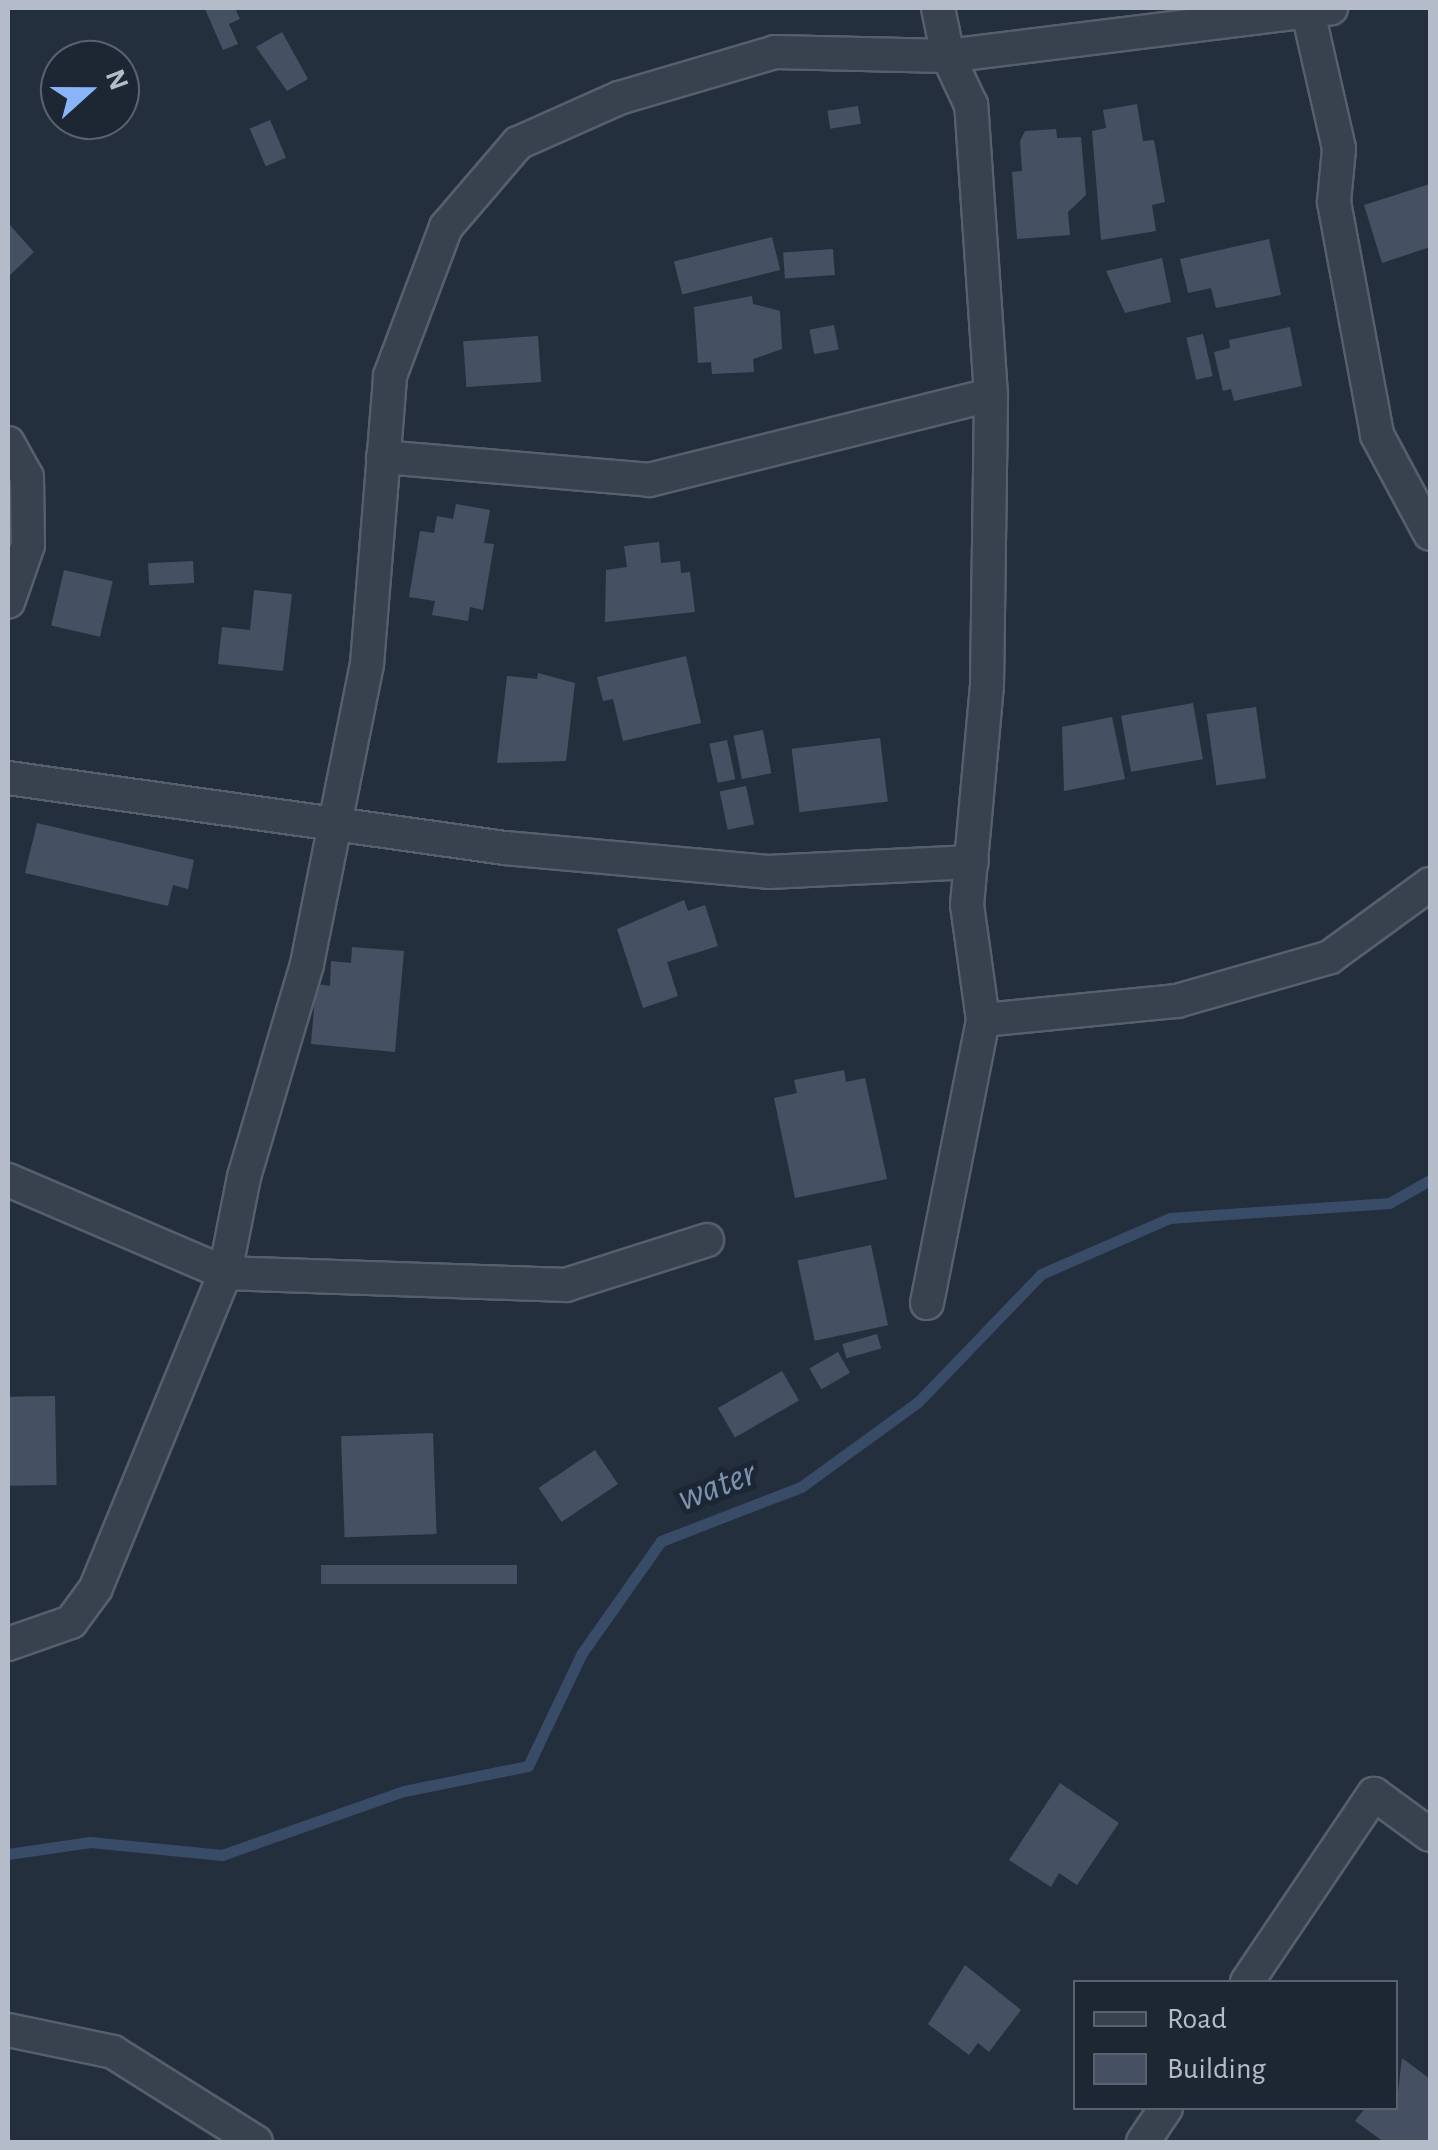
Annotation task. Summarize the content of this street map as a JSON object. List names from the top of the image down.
{
  "water": ["water"],
  "legend": ["Road", "Building"],
  "north": "right"
}
